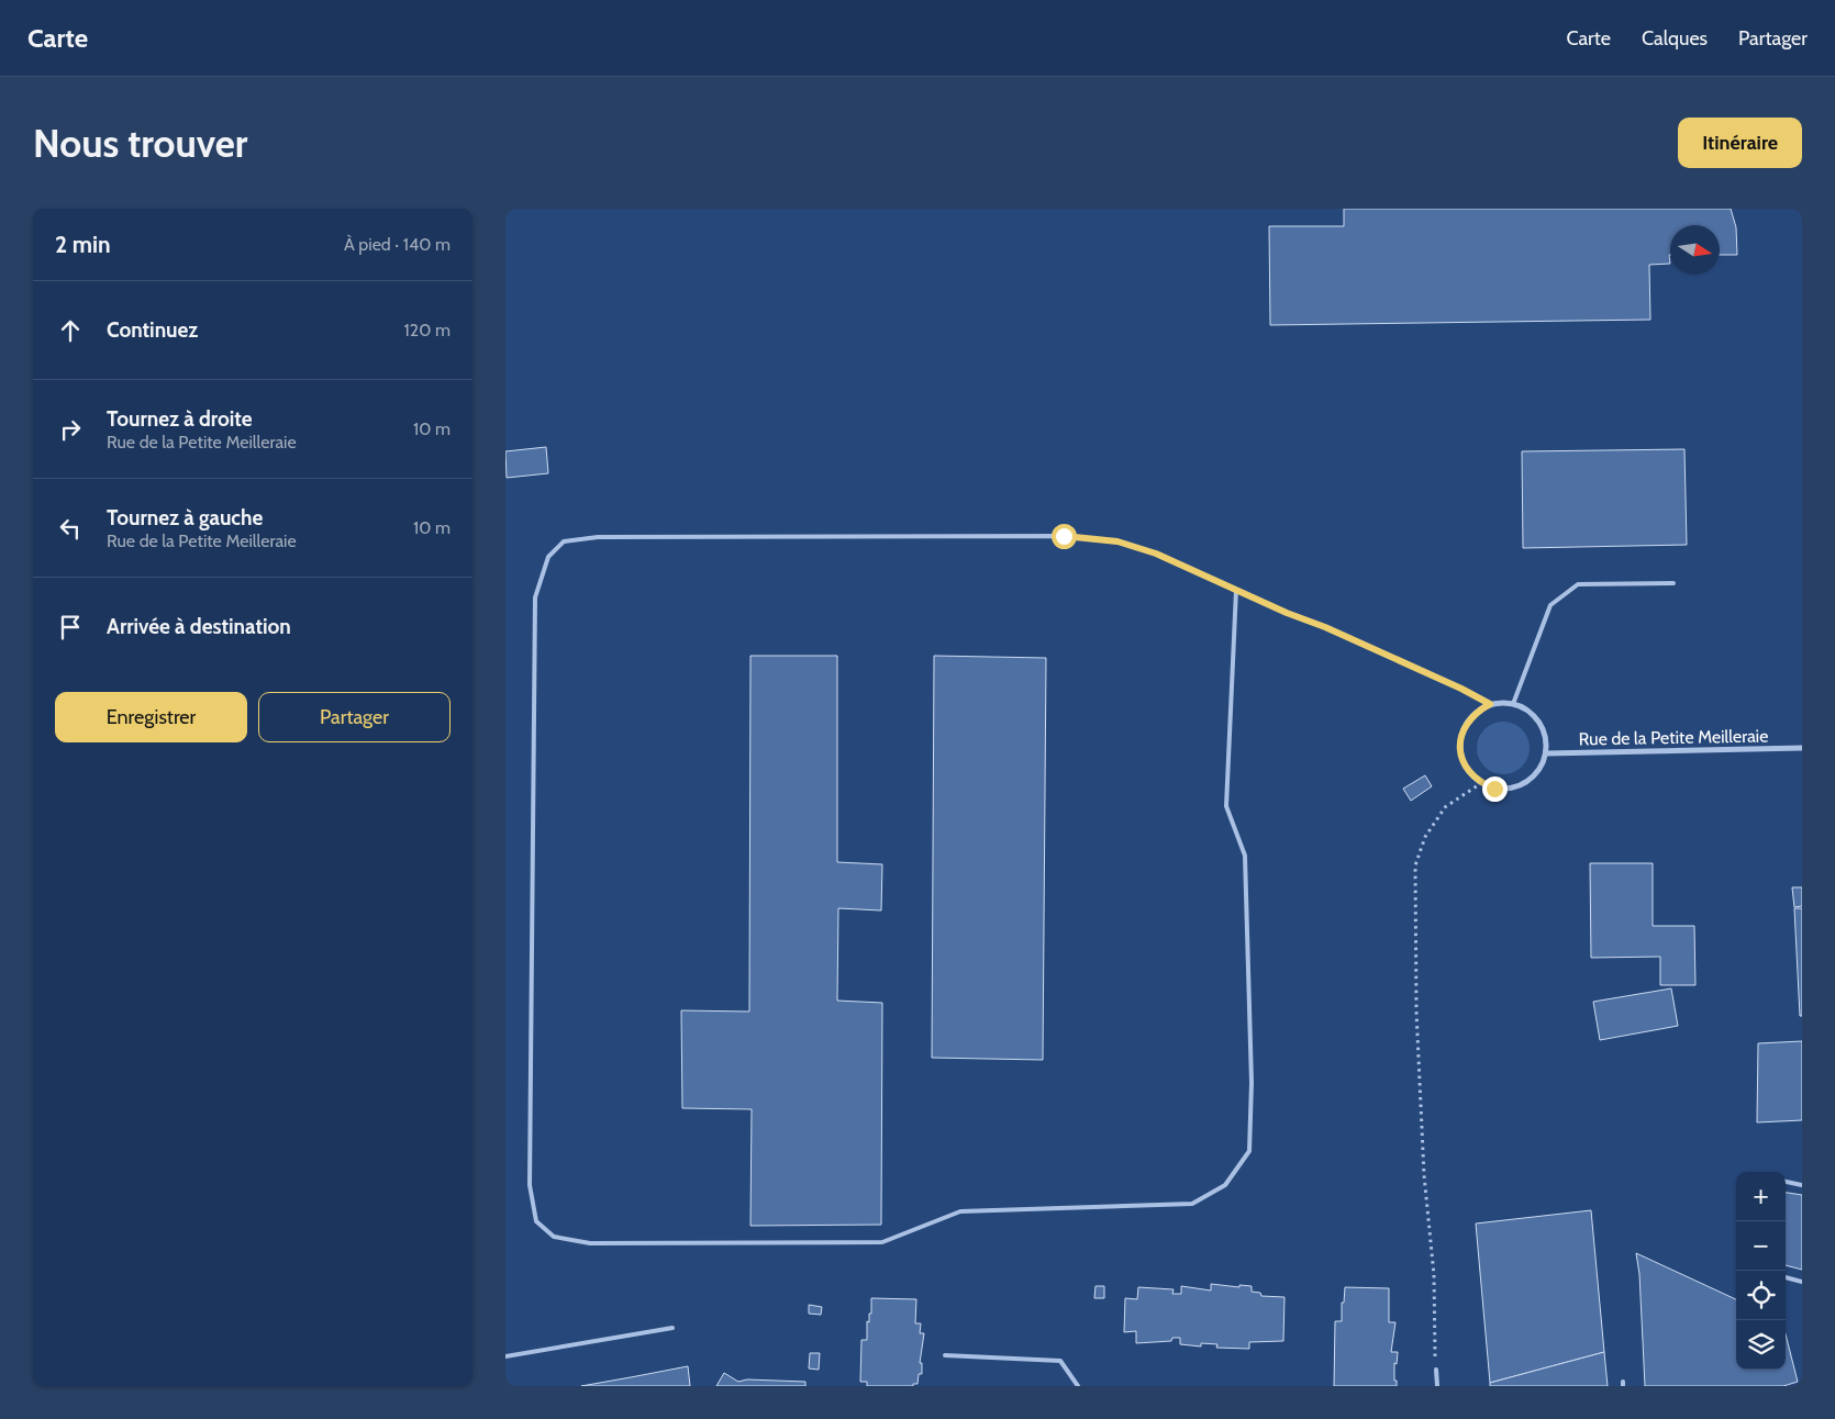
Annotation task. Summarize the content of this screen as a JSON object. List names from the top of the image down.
{
  "streets": {
    "street": ["Rue de la Petite Meilleraie"]
  },
  "north": "right",
  "page": {
    "header": "Carte",
    "nav": ["Carte", "Calques", "Partager"],
    "buttons": [
      "Itinéraire",
      ["Enregistrer", "Partager"]
    ],
    "title": "Nous trouver",
    "heading": ["2 min", "À pied · 140 m"],
    "list": [
      ["Continuez", "120 m"],
      ["Tournez à droite", "Rue de la Petite Meilleraie", "10 m"],
      ["Tournez à gauche", "Rue de la Petite Meilleraie", "10 m"],
      "Arrivée à destination"
    ],
    "map_buttons": ["+", "−"]
  }
}
